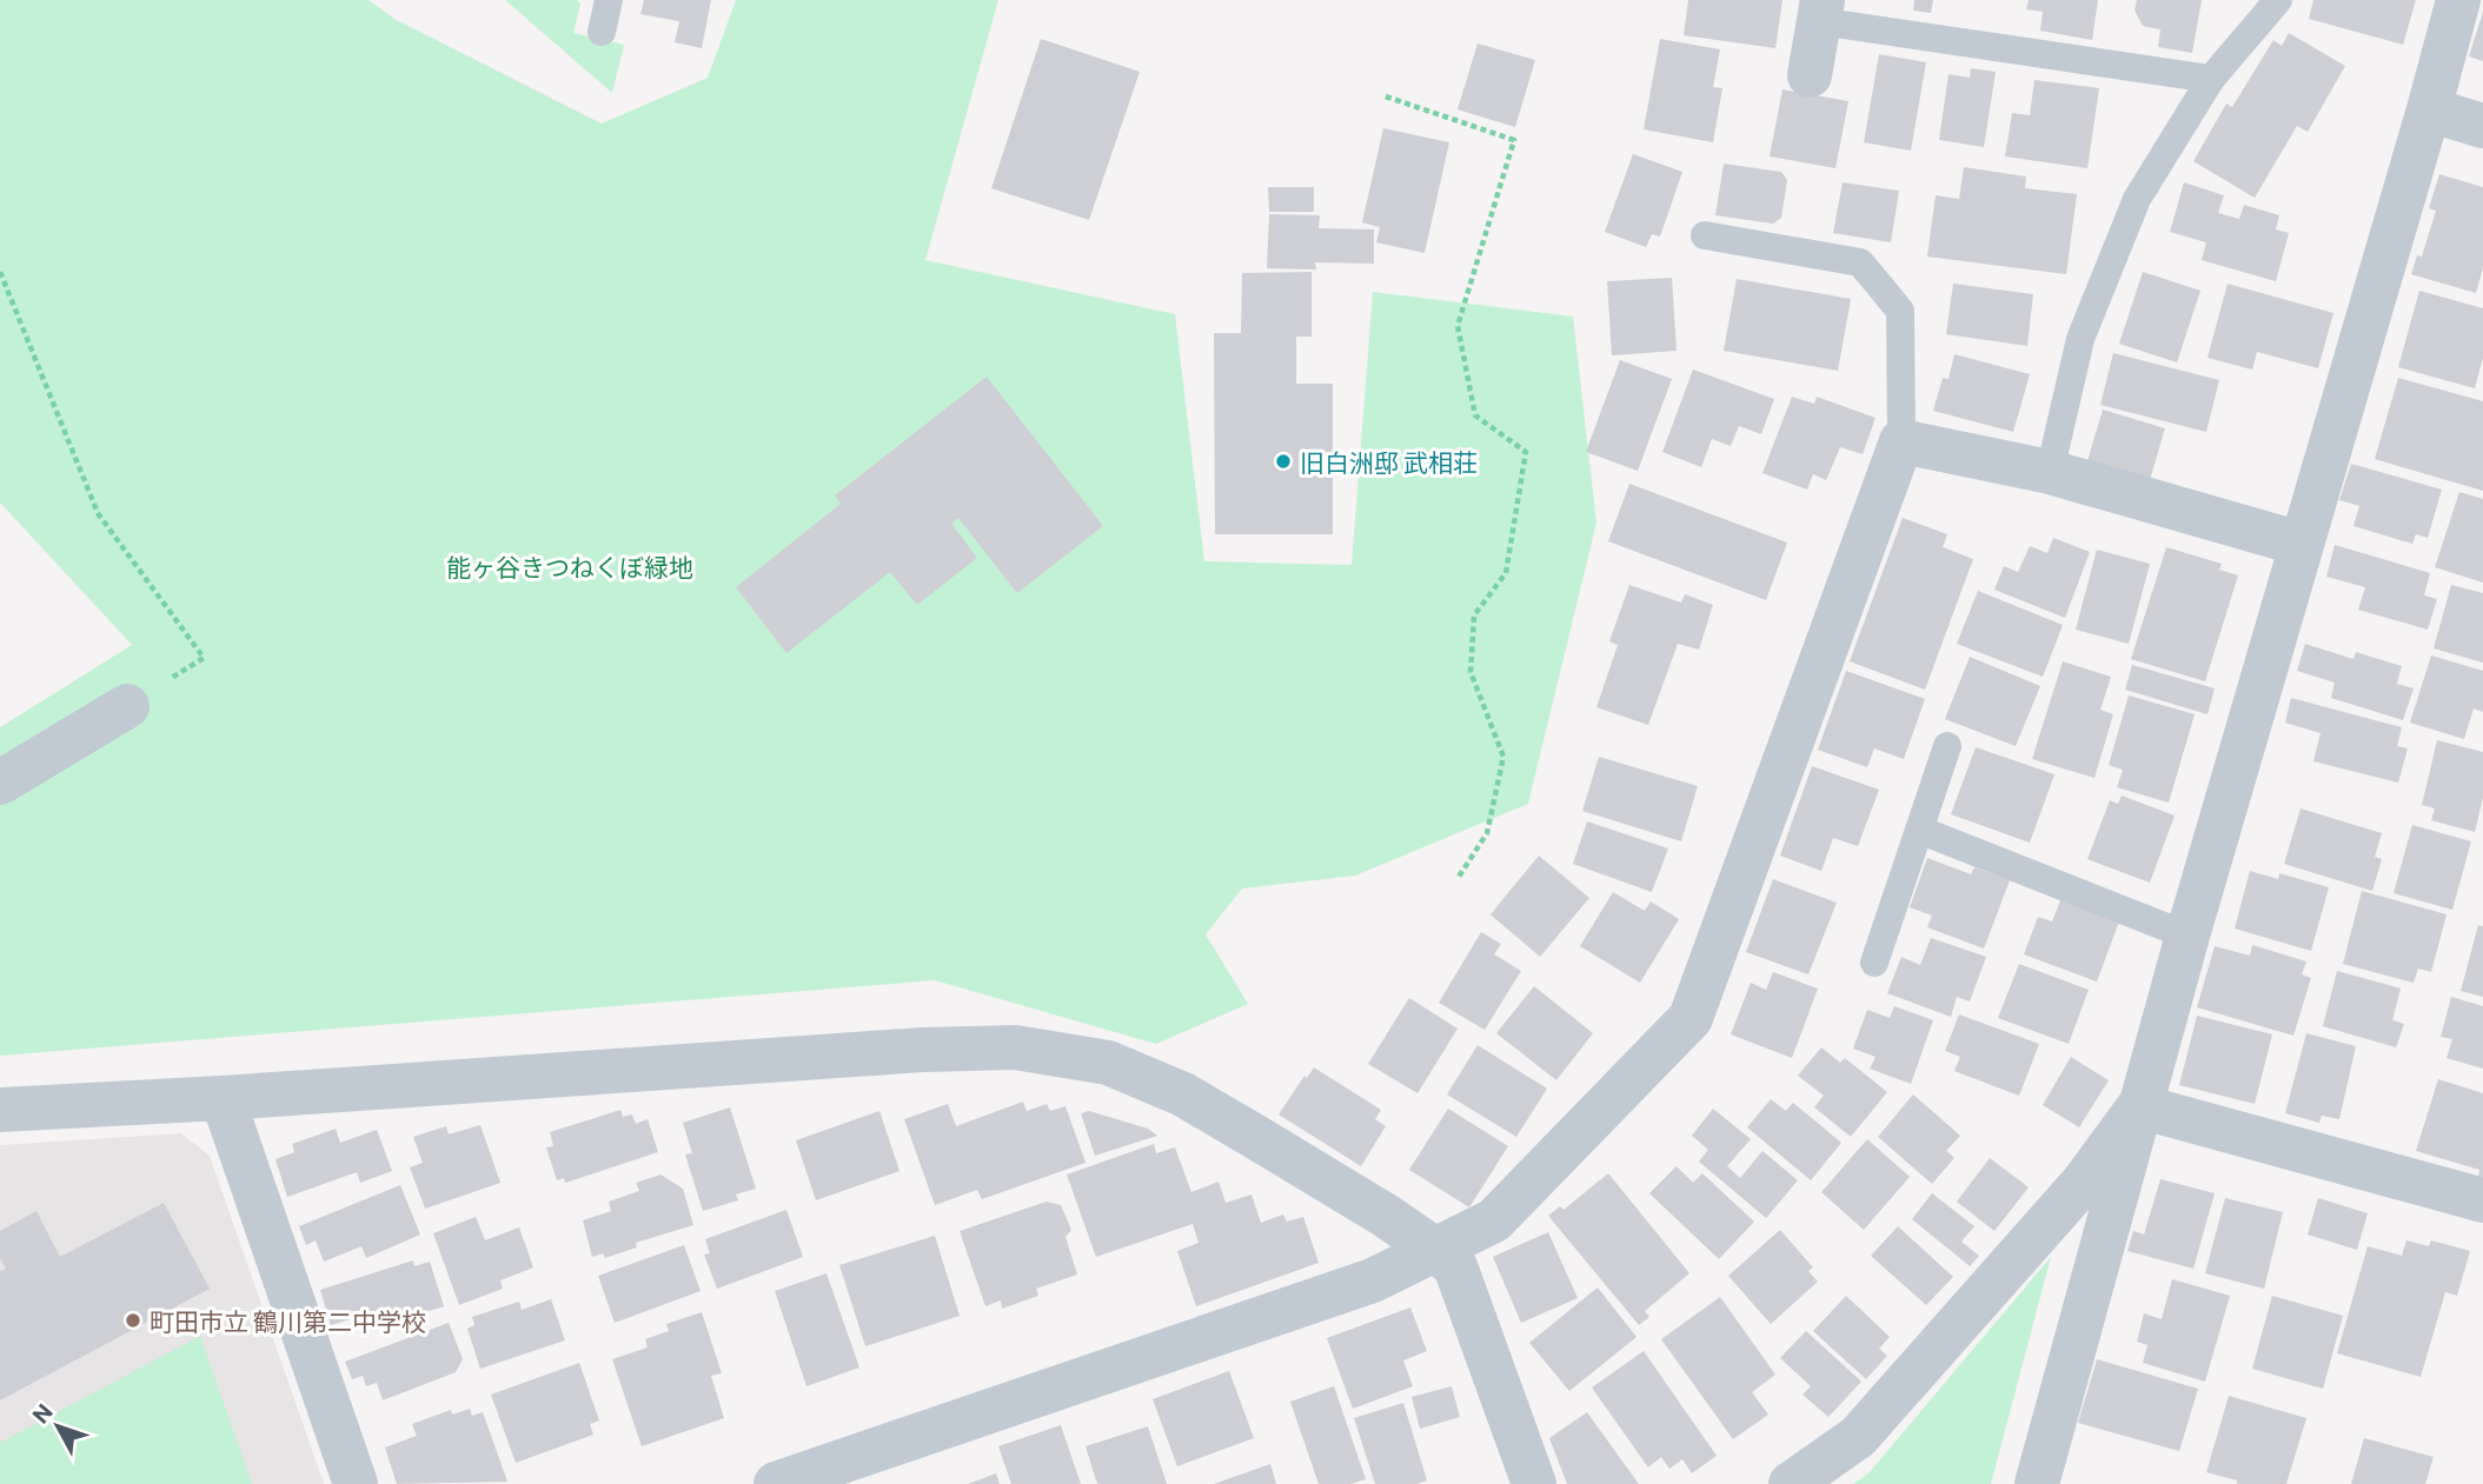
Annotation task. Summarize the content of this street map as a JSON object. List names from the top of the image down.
{
  "parks": ["能ヶ谷きつねくぼ緑地"],
  "places": ["旧白洲邸 武相荘", "町田市立 鶴川第二中学校"],
  "north": "top left"
}
